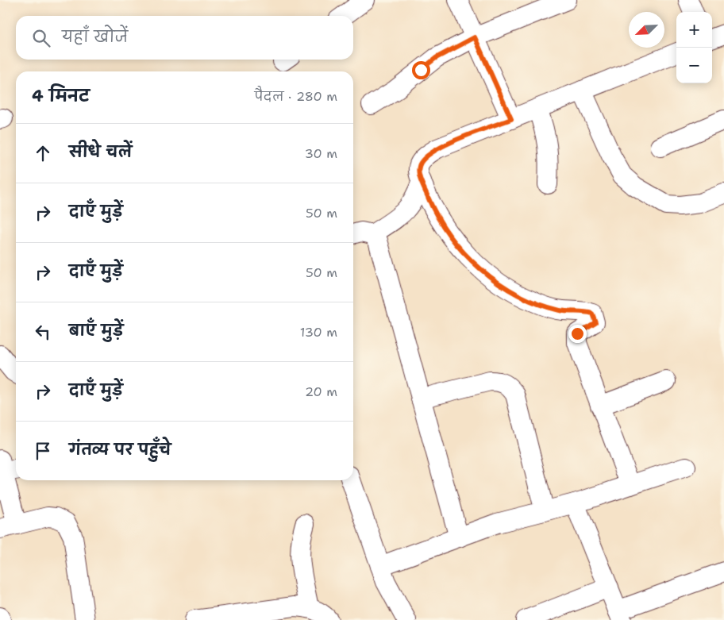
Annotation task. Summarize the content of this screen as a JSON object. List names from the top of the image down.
{
  "north": "bottom left",
  "page": {
    "map_buttons": ["+", "−"],
    "search": "यहाँ खोजें",
    "heading": ["4 मिनट", "पैदल · 280 m"],
    "list": [
      ["सीधे चलें", "30 m"],
      ["दाएँ मुड़ें", "50 m"],
      ["दाएँ मुड़ें", "50 m"],
      ["बाएँ मुड़ें", "130 m"],
      ["दाएँ मुड़ें", "20 m"],
      "गंतव्य पर पहुँचे"
    ]
  }
}
